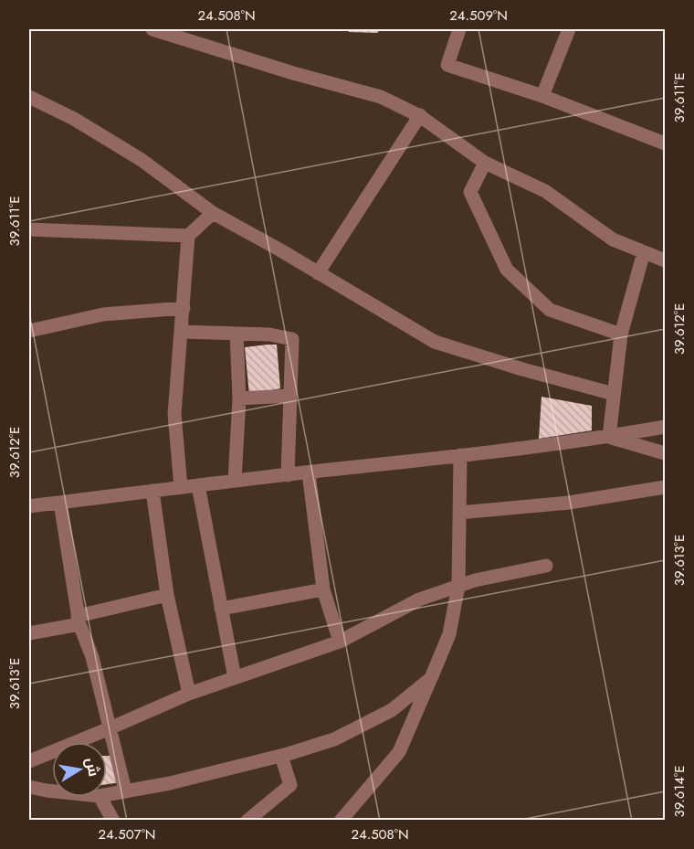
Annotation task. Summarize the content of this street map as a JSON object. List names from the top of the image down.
{
  "north": "right",
  "coordinates": [
    "24.508°N",
    "24.509°N",
    "39.611°E",
    "39.612°E",
    "39.613°E",
    "39.614°E",
    "24.507°N"
  ]
}
